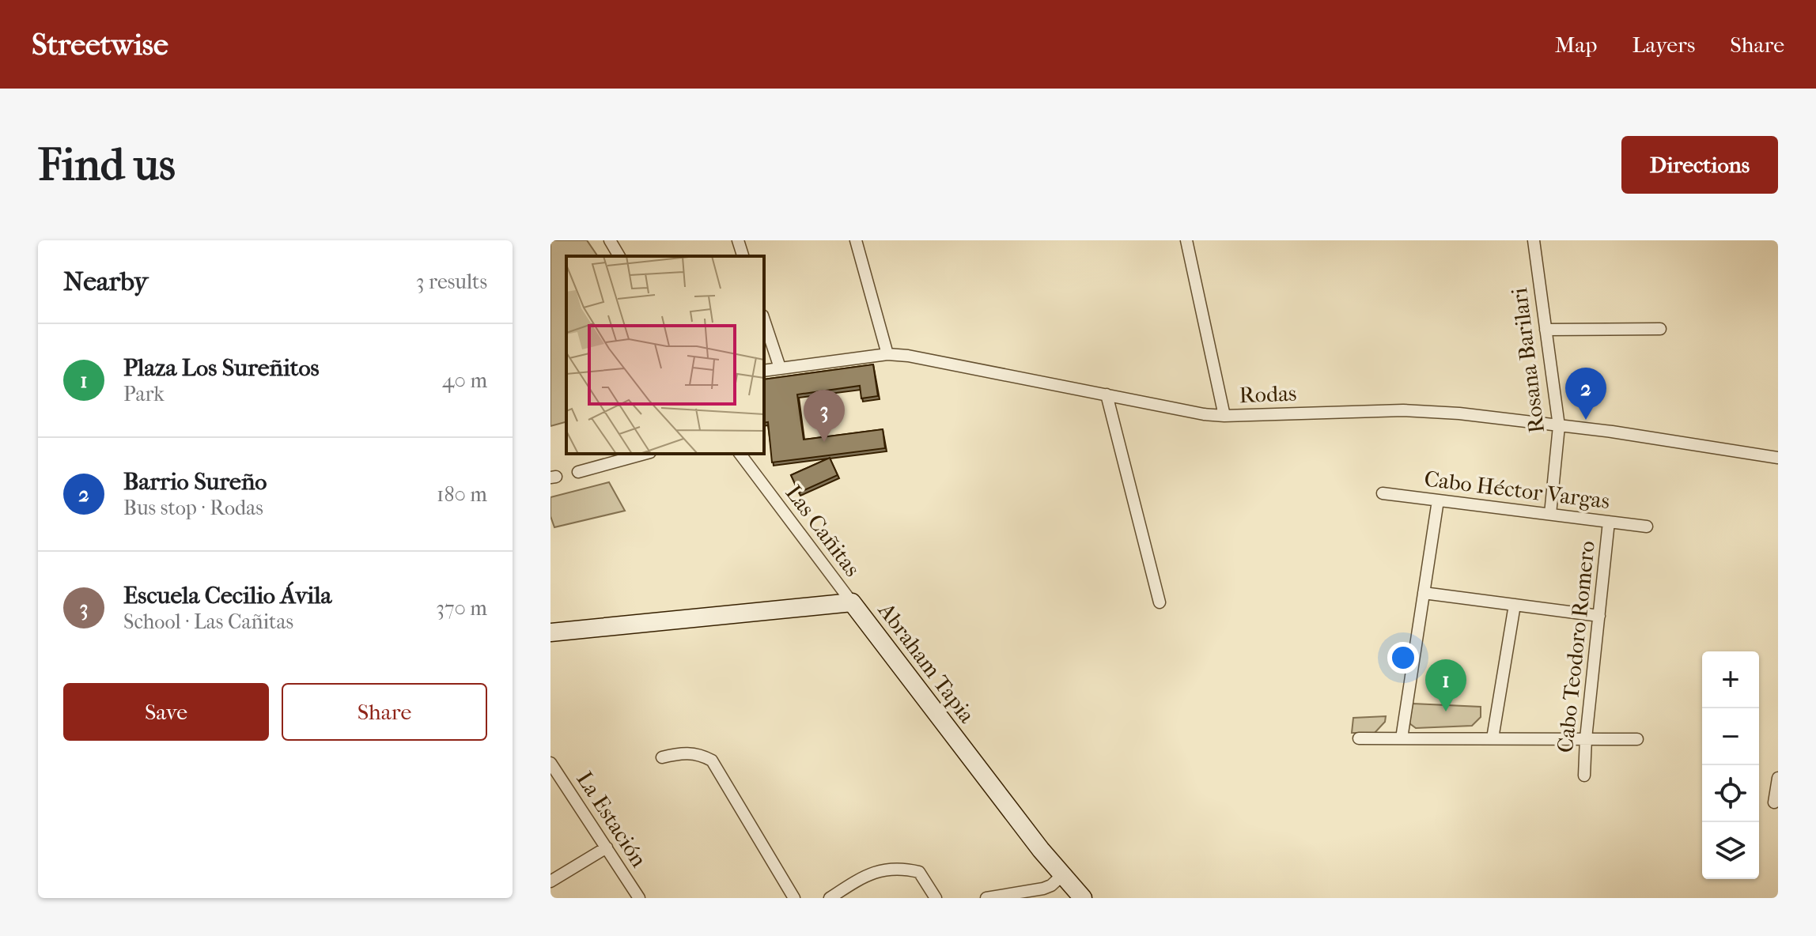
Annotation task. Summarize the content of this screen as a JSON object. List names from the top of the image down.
{
  "streets": {
    "street": [
      "Rosana Barilari",
      "Rodas",
      "Cabo Héctor Vargas",
      "Las Cañitas",
      "Cabo Teodoro Romero",
      "Abraham Tapia",
      "La Estación"
    ]
  },
  "crossings": [
    ["Rosana Barilari", "Rodas"],
    ["Rosana Barilari", "Cabo Héctor Vargas"],
    ["Cabo Héctor Vargas", "Cabo Teodoro Romero"],
    ["Las Cañitas", "Abraham Tapia"]
  ],
  "page": {
    "header": "Streetwise",
    "nav": ["Map", "Layers", "Share"],
    "buttons": [
      "Directions",
      ["Save", "Share"]
    ],
    "title": "Find us",
    "heading": ["Nearby", "3 results"],
    "list": [
      {
        "mark": "1",
        "name": "Plaza Los Sureñitos",
        "note": "Park",
        "value": "40 m"
      },
      {
        "mark": "2",
        "name": "Barrio Sureño",
        "note": "Bus stop · Rodas",
        "value": "180 m"
      },
      {
        "mark": "3",
        "name": "Escuela Cecilio Ávila",
        "note": "School · Las Cañitas",
        "value": "370 m"
      }
    ],
    "pins": ["2", "3", "1"],
    "map_buttons": ["+", "−"]
  }
}
